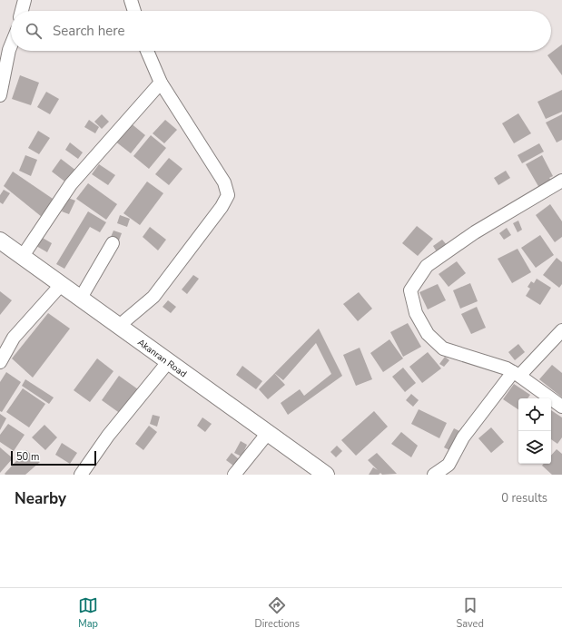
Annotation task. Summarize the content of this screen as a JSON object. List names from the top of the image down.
{
  "streets": {
    "main road": ["Akanran Road"]
  },
  "scale_bar": "50 m",
  "page": {
    "search": "Search here",
    "scale": "50 m",
    "heading": ["Nearby", "0 results"],
    "nav": ["Map", "Directions", "Saved"]
  }
}
